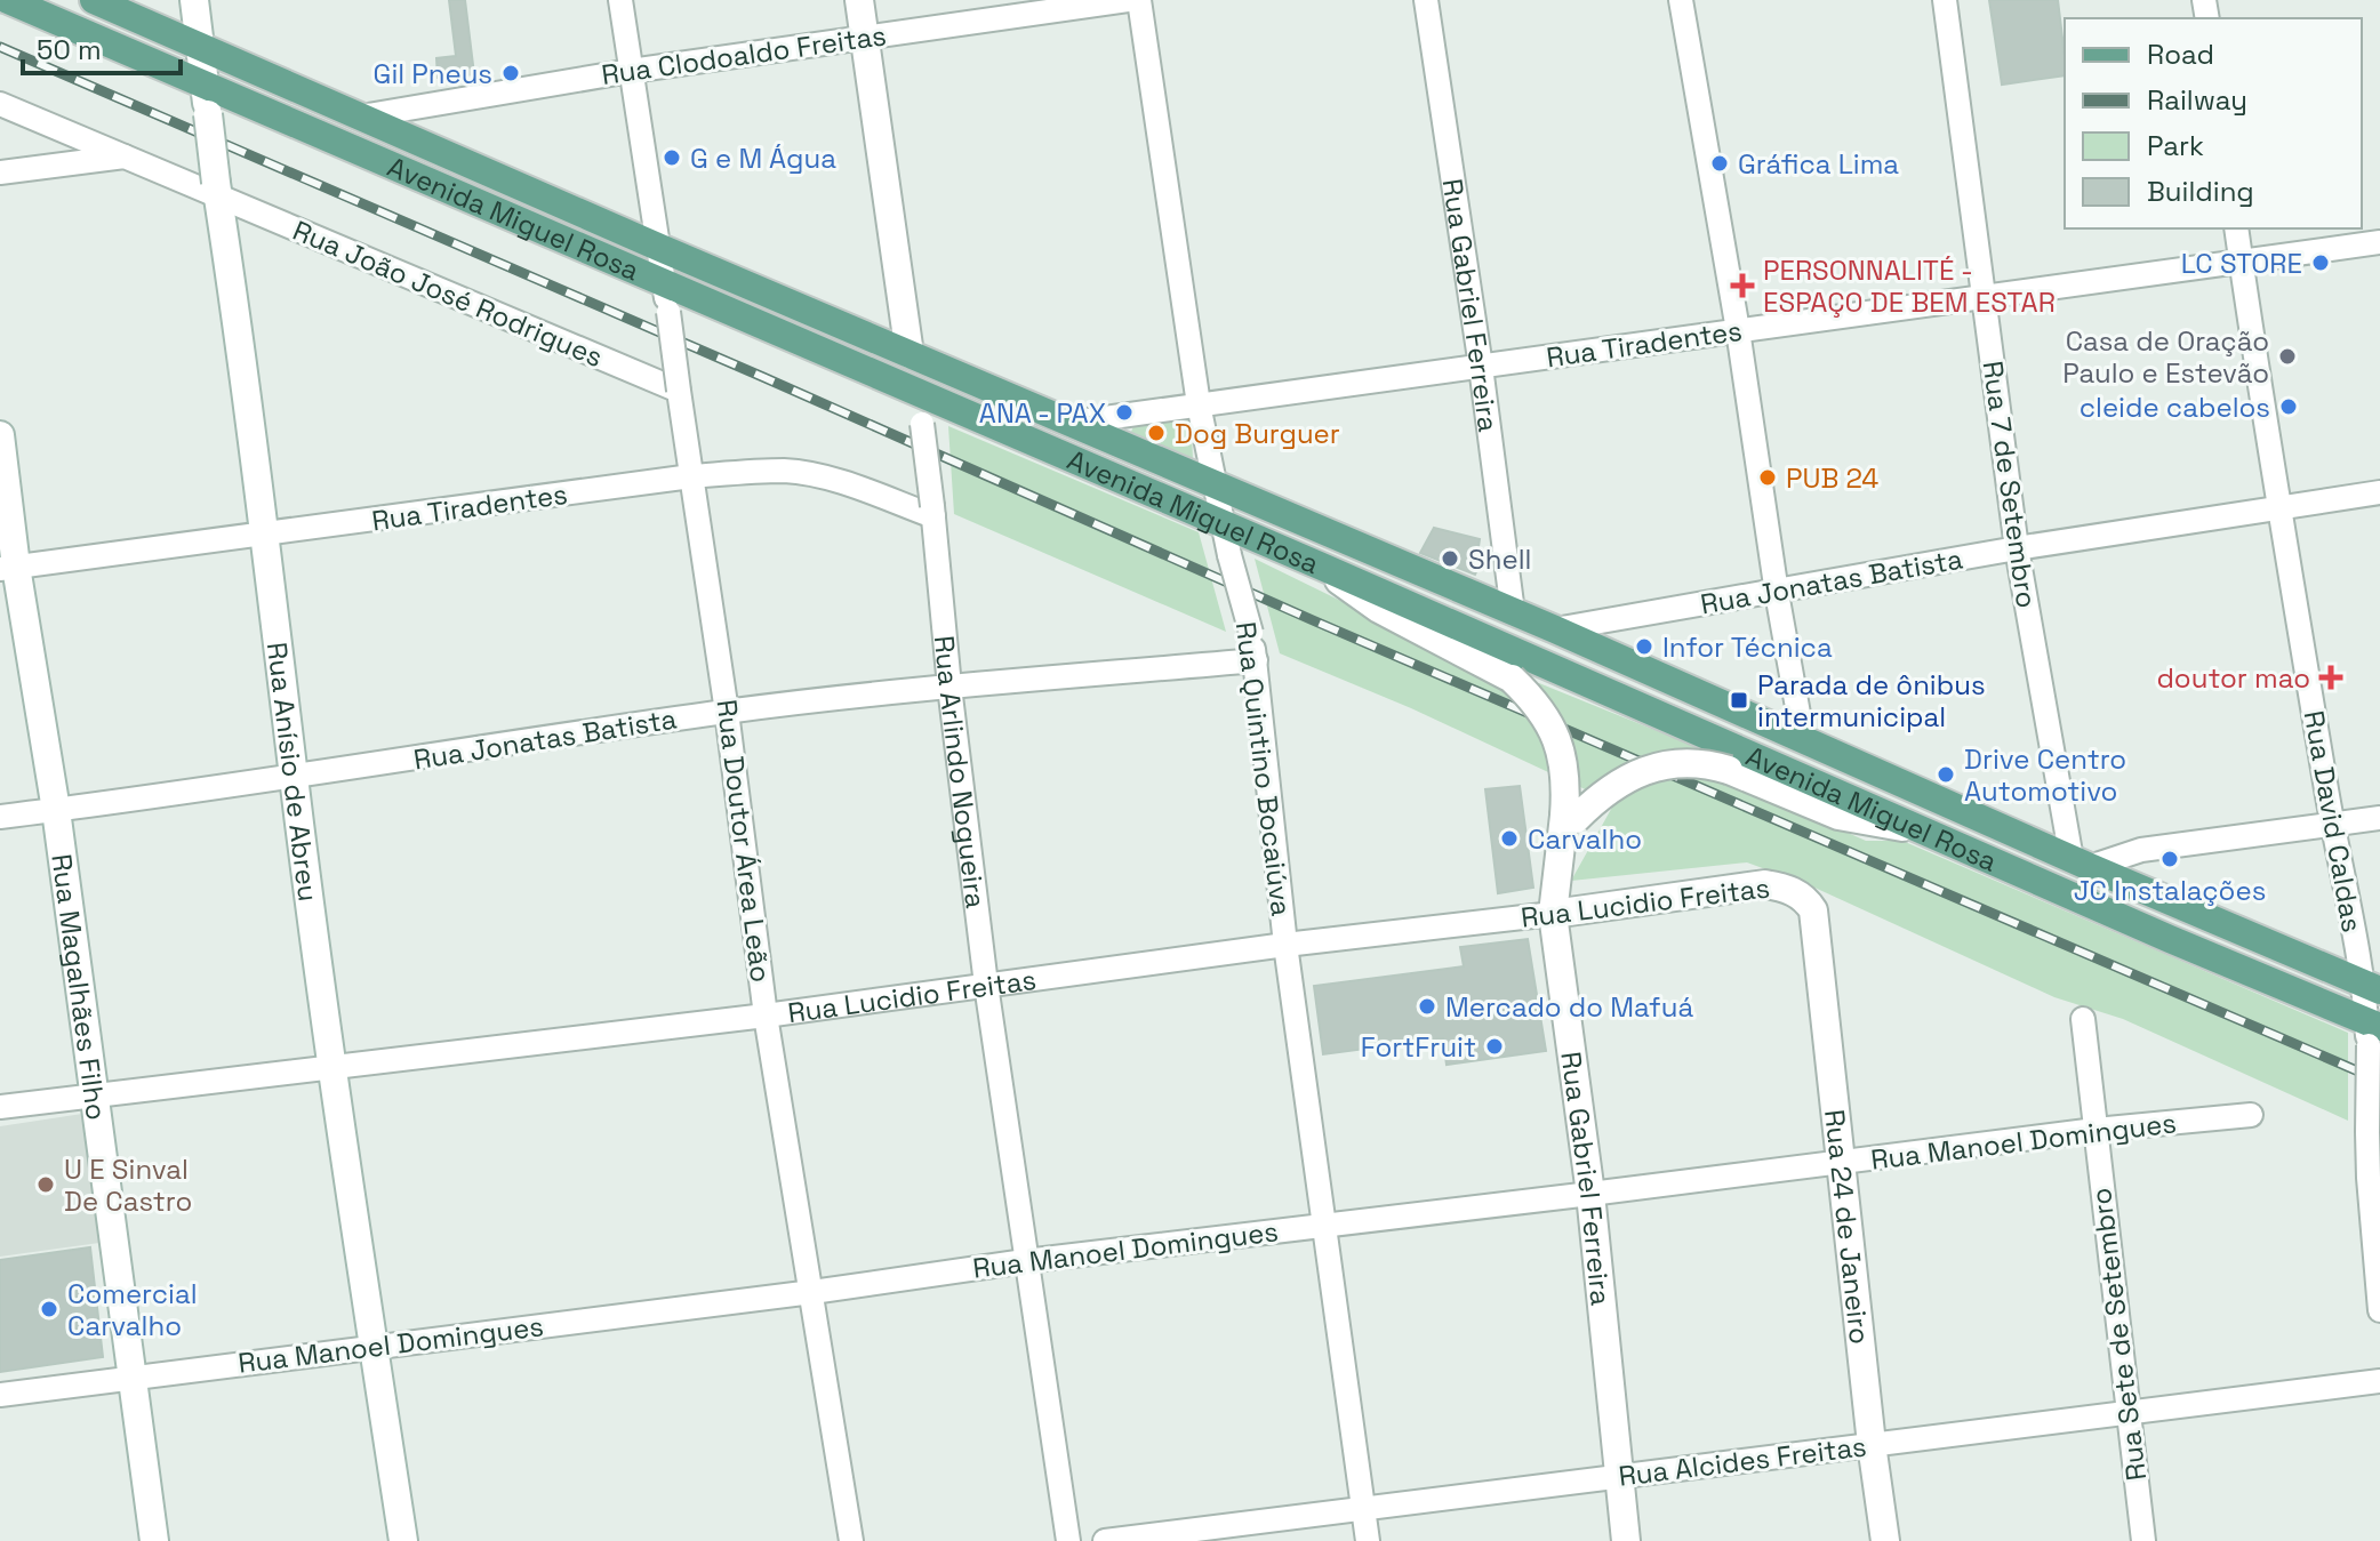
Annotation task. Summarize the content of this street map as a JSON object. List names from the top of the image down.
{
  "streets": {
    "main road": ["Avenida Miguel Rosa"],
    "street": [
      "Rua Clodoaldo Freitas",
      "Rua João José Rodrigues",
      "Rua Gabriel Ferreira",
      "Rua Tiradentes",
      "Rua 7 de Setembro",
      "Rua Jonatas Batista",
      "Rua Quintino Bocaiúva",
      "Rua Anísio de Abreu",
      "Rua Arlindo Nogueira",
      "Rua David Caldas",
      "Rua Doutor Área Leão",
      "Rua Lucidio Freitas",
      "Rua Magalhães Filho",
      "Rua Manoel Domingues",
      "Rua 24 de Janeiro",
      "Rua Sete de Setembro",
      "Rua Alcides Freitas"
    ]
  },
  "crossings": [
    ["Rua Clodoaldo Freitas", "Avenida Miguel Rosa"],
    ["Rua Clodoaldo Freitas", "Rua Arlindo Nogueira"],
    ["Rua Clodoaldo Freitas", "Rua Doutor Área Leão"],
    ["Avenida Miguel Rosa", "Rua Gabriel Ferreira"],
    ["Avenida Miguel Rosa", "Rua Tiradentes"],
    ["Avenida Miguel Rosa", "Rua 7 de Setembro"],
    ["Avenida Miguel Rosa", "Rua Jonatas Batista"],
    ["Avenida Miguel Rosa", "Rua Quintino Bocaiúva"],
    ["Avenida Miguel Rosa", "Rua Anísio de Abreu"],
    ["Avenida Miguel Rosa", "Rua Arlindo Nogueira"],
    ["Avenida Miguel Rosa", "Rua David Caldas"],
    ["Avenida Miguel Rosa", "Rua Doutor Área Leão"],
    ["Rua João José Rodrigues", "Rua Anísio de Abreu"],
    ["Rua João José Rodrigues", "Rua Doutor Área Leão"],
    ["Rua Gabriel Ferreira", "Rua Tiradentes"],
    ["Rua Gabriel Ferreira", "Rua Lucidio Freitas"],
    ["Rua Gabriel Ferreira", "Rua Manoel Domingues"],
    ["Rua Gabriel Ferreira", "Rua Alcides Freitas"],
    ["Rua Tiradentes", "Rua 7 de Setembro"],
    ["Rua Tiradentes", "Rua Quintino Bocaiúva"],
    ["Rua Tiradentes", "Rua Anísio de Abreu"],
    ["Rua Tiradentes", "Rua Arlindo Nogueira"],
    ["Rua Tiradentes", "Rua David Caldas"],
    ["Rua Tiradentes", "Rua Doutor Área Leão"],
    ["Rua Tiradentes", "Rua Magalhães Filho"],
    ["Rua 7 de Setembro", "Rua Jonatas Batista"],
    ["Rua Jonatas Batista", "Rua Quintino Bocaiúva"],
    ["Rua Jonatas Batista", "Rua Anísio de Abreu"],
    ["Rua Jonatas Batista", "Rua Arlindo Nogueira"],
    ["Rua Jonatas Batista", "Rua David Caldas"],
    ["Rua Jonatas Batista", "Rua Doutor Área Leão"],
    ["Rua Jonatas Batista", "Rua Magalhães Filho"],
    ["Rua Quintino Bocaiúva", "Rua Lucidio Freitas"],
    ["Rua Quintino Bocaiúva", "Rua Manoel Domingues"],
    ["Rua Quintino Bocaiúva", "Rua Alcides Freitas"],
    ["Rua Anísio de Abreu", "Rua Lucidio Freitas"],
    ["Rua Anísio de Abreu", "Rua Manoel Domingues"],
    ["Rua Arlindo Nogueira", "Rua Lucidio Freitas"],
    ["Rua Arlindo Nogueira", "Rua Manoel Domingues"],
    ["Rua Doutor Área Leão", "Rua Lucidio Freitas"],
    ["Rua Doutor Área Leão", "Rua Manoel Domingues"],
    ["Rua Lucidio Freitas", "Rua Magalhães Filho"],
    ["Rua Lucidio Freitas", "Rua 24 de Janeiro"],
    ["Rua Magalhães Filho", "Rua Manoel Domingues"],
    ["Rua Manoel Domingues", "Rua 24 de Janeiro"],
    ["Rua Manoel Domingues", "Rua Sete de Setembro"],
    ["Rua 24 de Janeiro", "Rua Alcides Freitas"],
    ["Rua Sete de Setembro", "Rua Alcides Freitas"]
  ],
  "places": {
    "other": [
      "Gil Pneus",
      "G e M Água",
      "Gráfica Lima",
      "LC STORE",
      "Casa de Oração Paulo e Estevão",
      "cleide cabelos",
      "ANA - PAX",
      "Dog Burguer",
      "PUB 24",
      "Shell",
      "Infor Técnica",
      "Drive Centro Automotivo",
      "Carvalho",
      "JC Instalações",
      "Mercado do Mafuá",
      "FortFruit",
      "U E Sinval De Castro",
      "Comercial Carvalho"
    ],
    "health": ["PERSONNALITÉ - ESPAÇO DE BEM ESTAR", "doutor mao"],
    "transit": ["Parada de ônibus intermunicipal"]
  },
  "legend": [
    "Road",
    "Railway",
    "Park",
    "Building"
  ],
  "scale_bar": "50 m"
}
